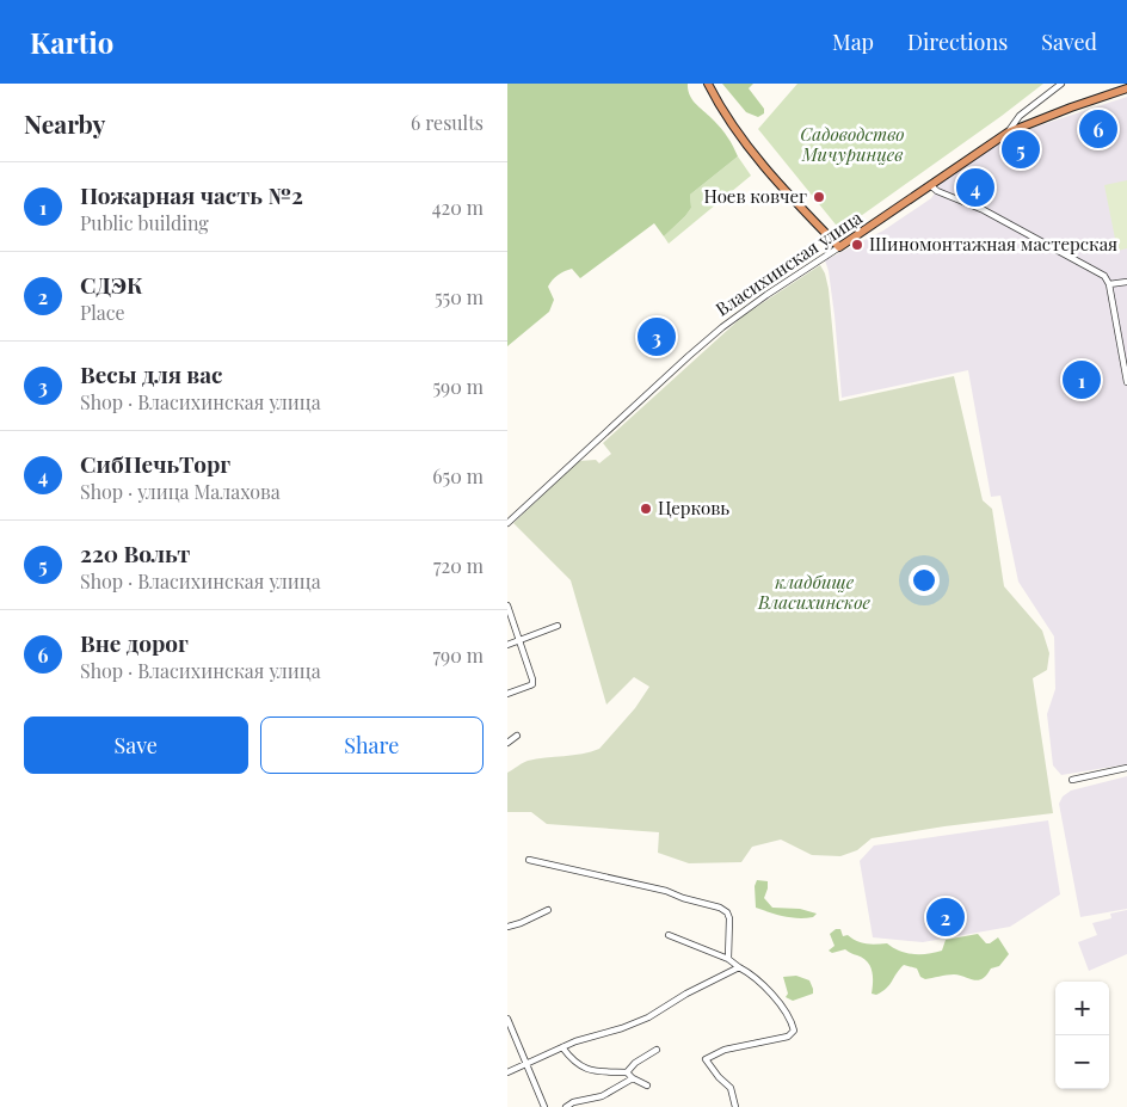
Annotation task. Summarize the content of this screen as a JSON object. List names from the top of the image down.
{
  "streets": {
    "highway": ["Власихинская улица"]
  },
  "parks": ["Садоводство Мичуринцев", "кладбище Власихинское"],
  "places": ["Ноев ковчег", "Шиномонтажная мастерская", "Церковь"],
  "page": {
    "header": "Kartio",
    "nav": ["Map", "Directions", "Saved"],
    "heading": ["Nearby", "6 results"],
    "pins": [
      "6",
      "5",
      "4",
      "3",
      "1",
      "2"
    ],
    "list": [
      {
        "mark": "1",
        "name": "Пожарная часть №2",
        "note": "Public building",
        "value": "420 m"
      },
      {
        "mark": "2",
        "name": "СДЭК",
        "note": "Place",
        "value": "550 m"
      },
      {
        "mark": "3",
        "name": "Весы для вас",
        "note": "Shop · Власихинская улица",
        "value": "590 m"
      },
      {
        "mark": "4",
        "name": "СибПечьТорг",
        "note": "Shop · улица Малахова",
        "value": "650 m"
      },
      {
        "mark": "5",
        "name": "220 Вольт",
        "note": "Shop · Власихинская улица",
        "value": "720 m"
      },
      {
        "mark": "6",
        "name": "Вне дорог",
        "note": "Shop · Власихинская улица",
        "value": "790 m"
      }
    ],
    "buttons": ["Save", "Share"],
    "map_buttons": ["+", "−"]
  }
}
